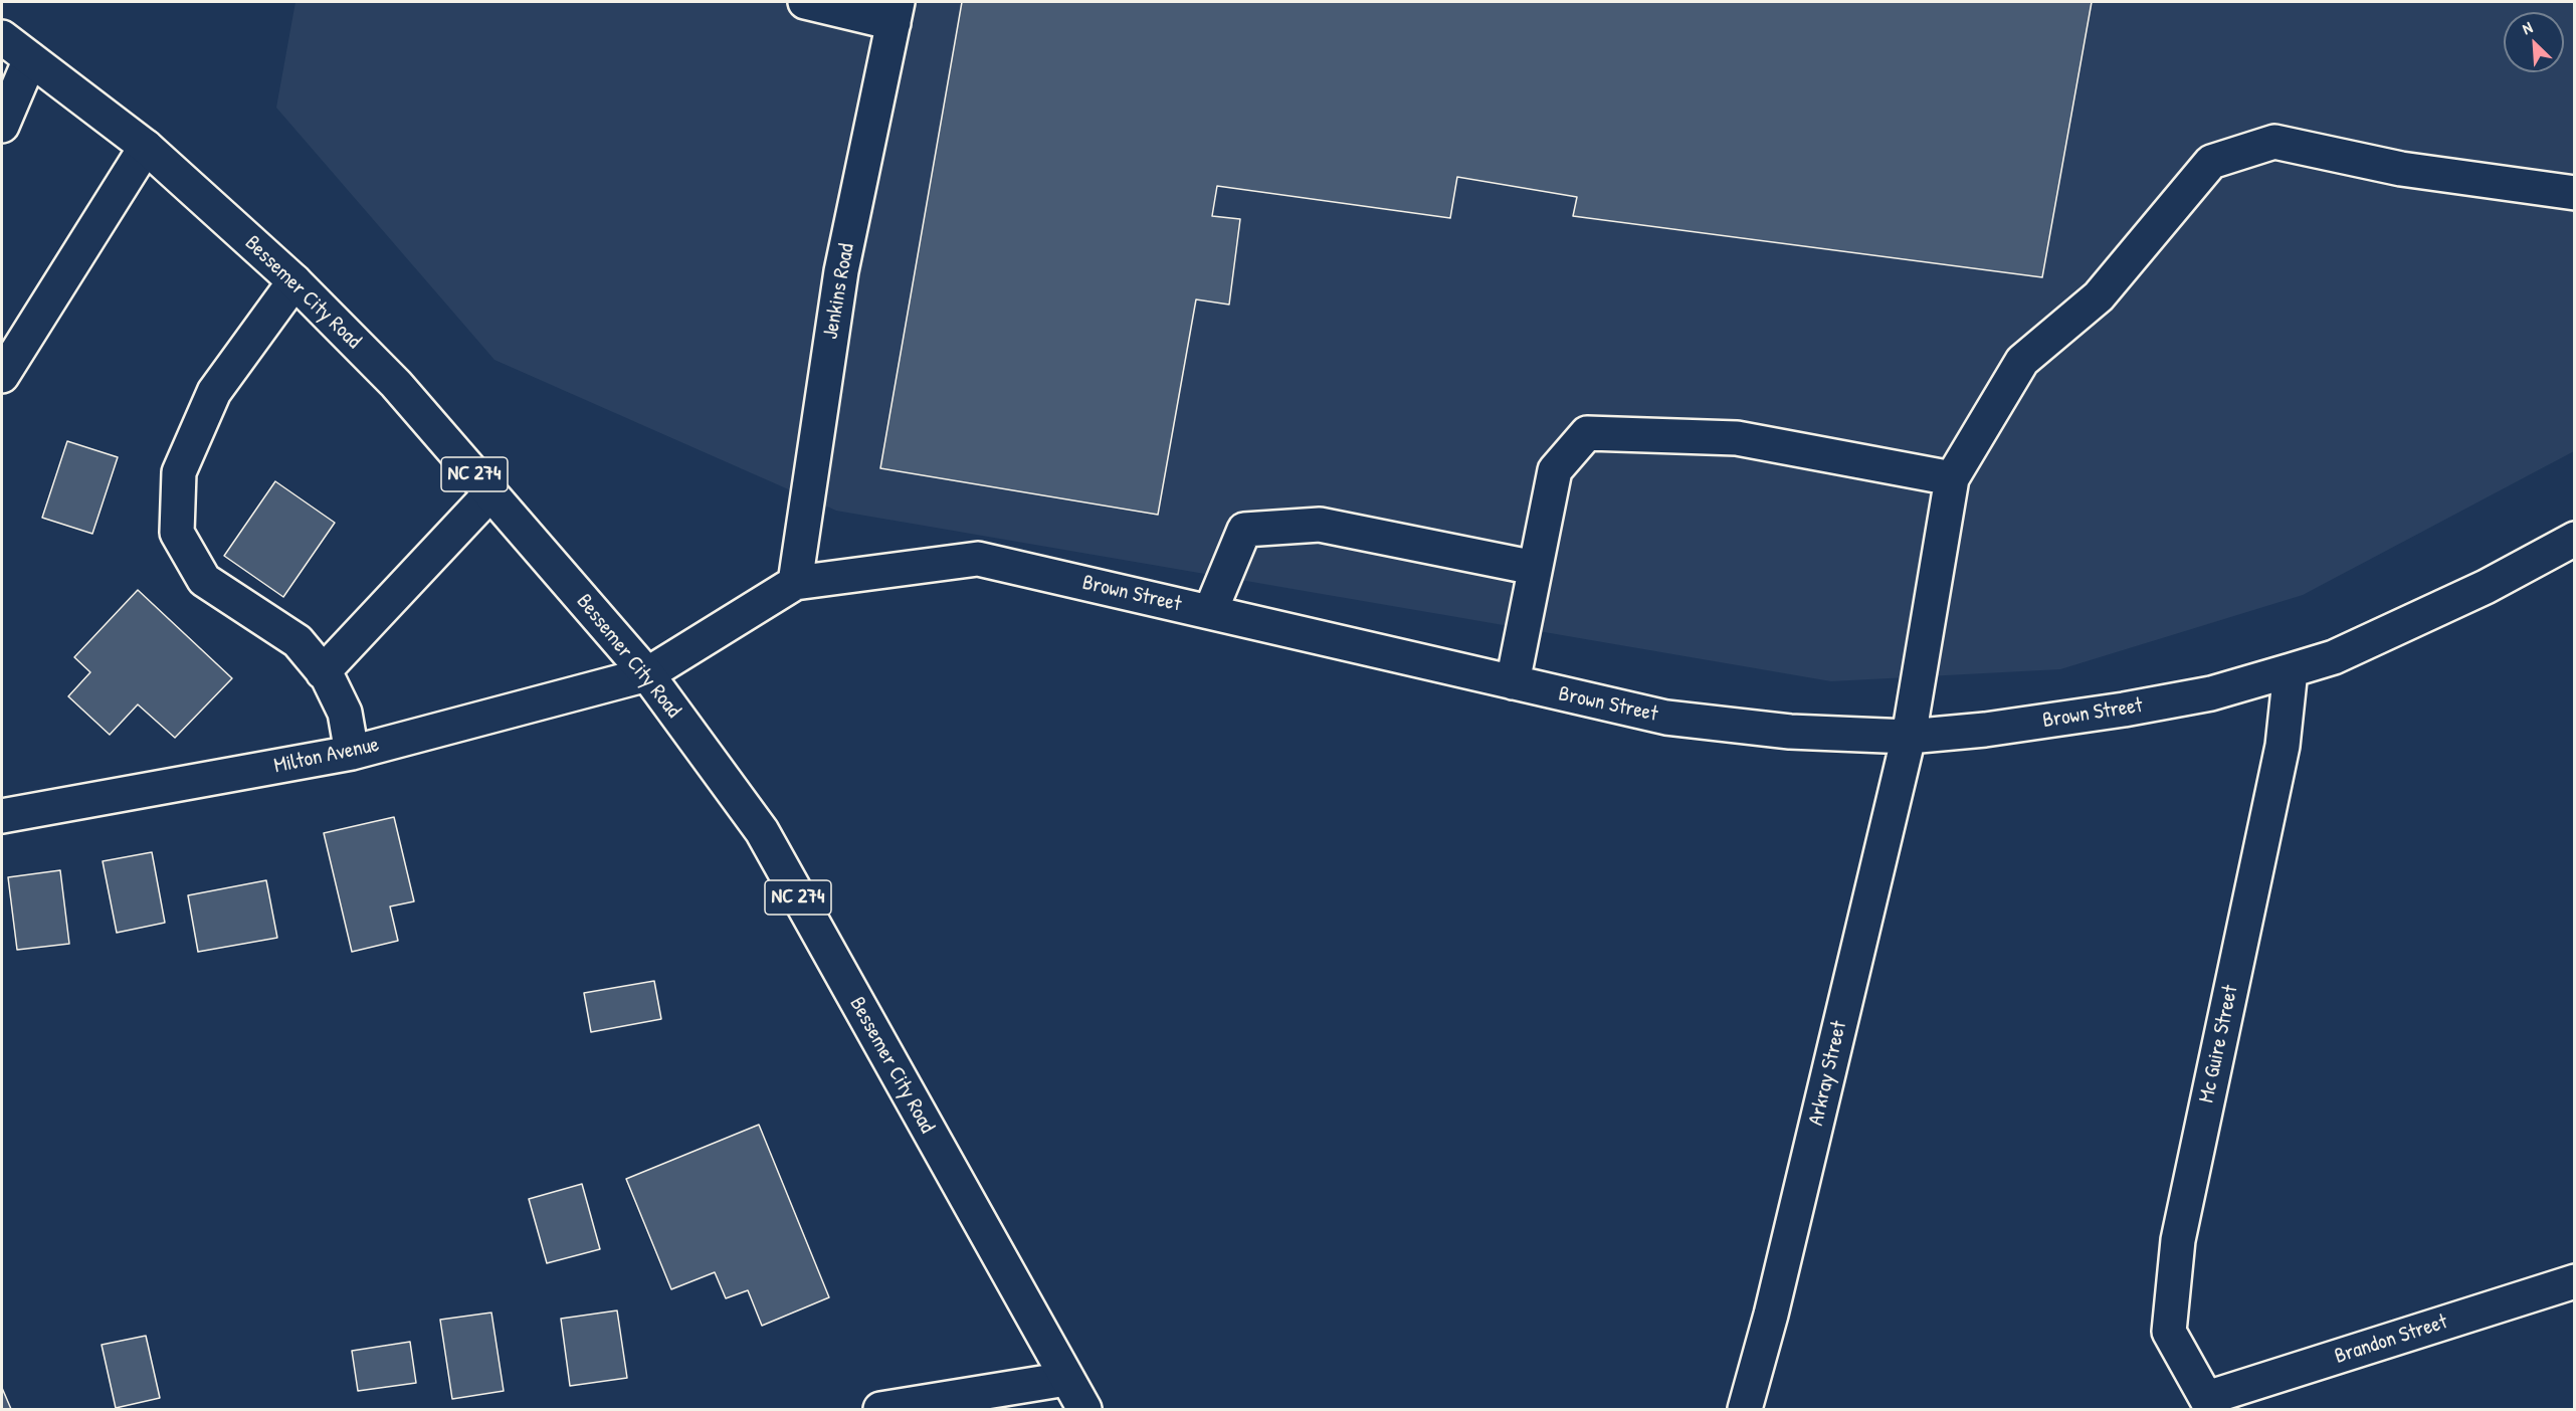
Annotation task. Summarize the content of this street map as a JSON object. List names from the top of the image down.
{
  "streets": {
    "street": [
      "Jenkins Road",
      "Bessemer City Road",
      "NC 274",
      "Brown Street",
      "Milton Avenue",
      "Mc Guire Street",
      "Arkray Street",
      "Brandon Street"
    ]
  },
  "crossings": [
    ["Jenkins Road", "Brown Street"],
    ["Bessemer City Road", "Brown Street"],
    ["Bessemer City Road", "Milton Avenue"],
    ["Brown Street", "Milton Avenue"],
    ["Brown Street", "Mc Guire Street"],
    ["Brown Street", "Arkray Street"],
    ["Mc Guire Street", "Brandon Street"]
  ],
  "north": "top left"
}
